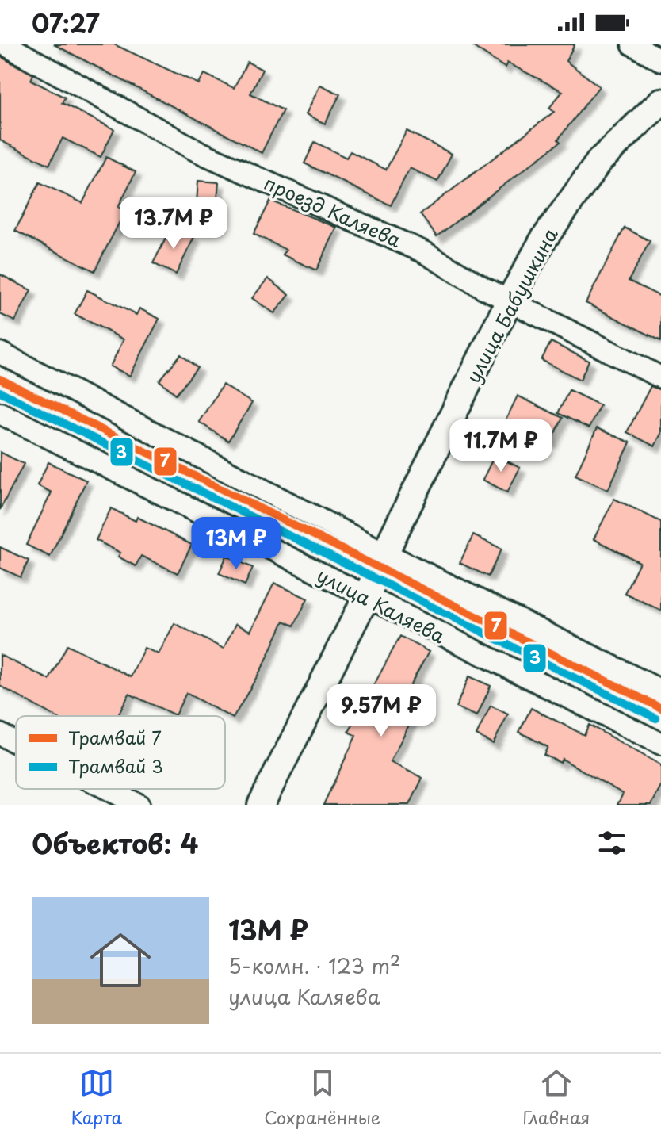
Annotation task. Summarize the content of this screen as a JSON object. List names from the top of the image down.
{
  "streets": {
    "street": ["проезд Каляева", "улица Бабушкина", "улица Каляева"]
  },
  "crossings": [
    ["проезд Каляева", "улица Бабушкина"],
    ["улица Бабушкина", "улица Каляева"]
  ],
  "lines": ["tram line 7", "tram line 3"],
  "legend": ["Трамвай 7", "Трамвай 3"],
  "page": {
    "status": "07:27",
    "price": [
      "13.7M ₽",
      "11.7M ₽",
      "13M ₽",
      "9.57M ₽"
    ],
    "heading": "Объектов: 4",
    "list": [
      {
        "name": "13M ₽",
        "note": "5-комн. · 123 m² · улица Каляева"
      }
    ],
    "tabs": ["Карта", "Сохранённые", "Главная"]
  }
}
